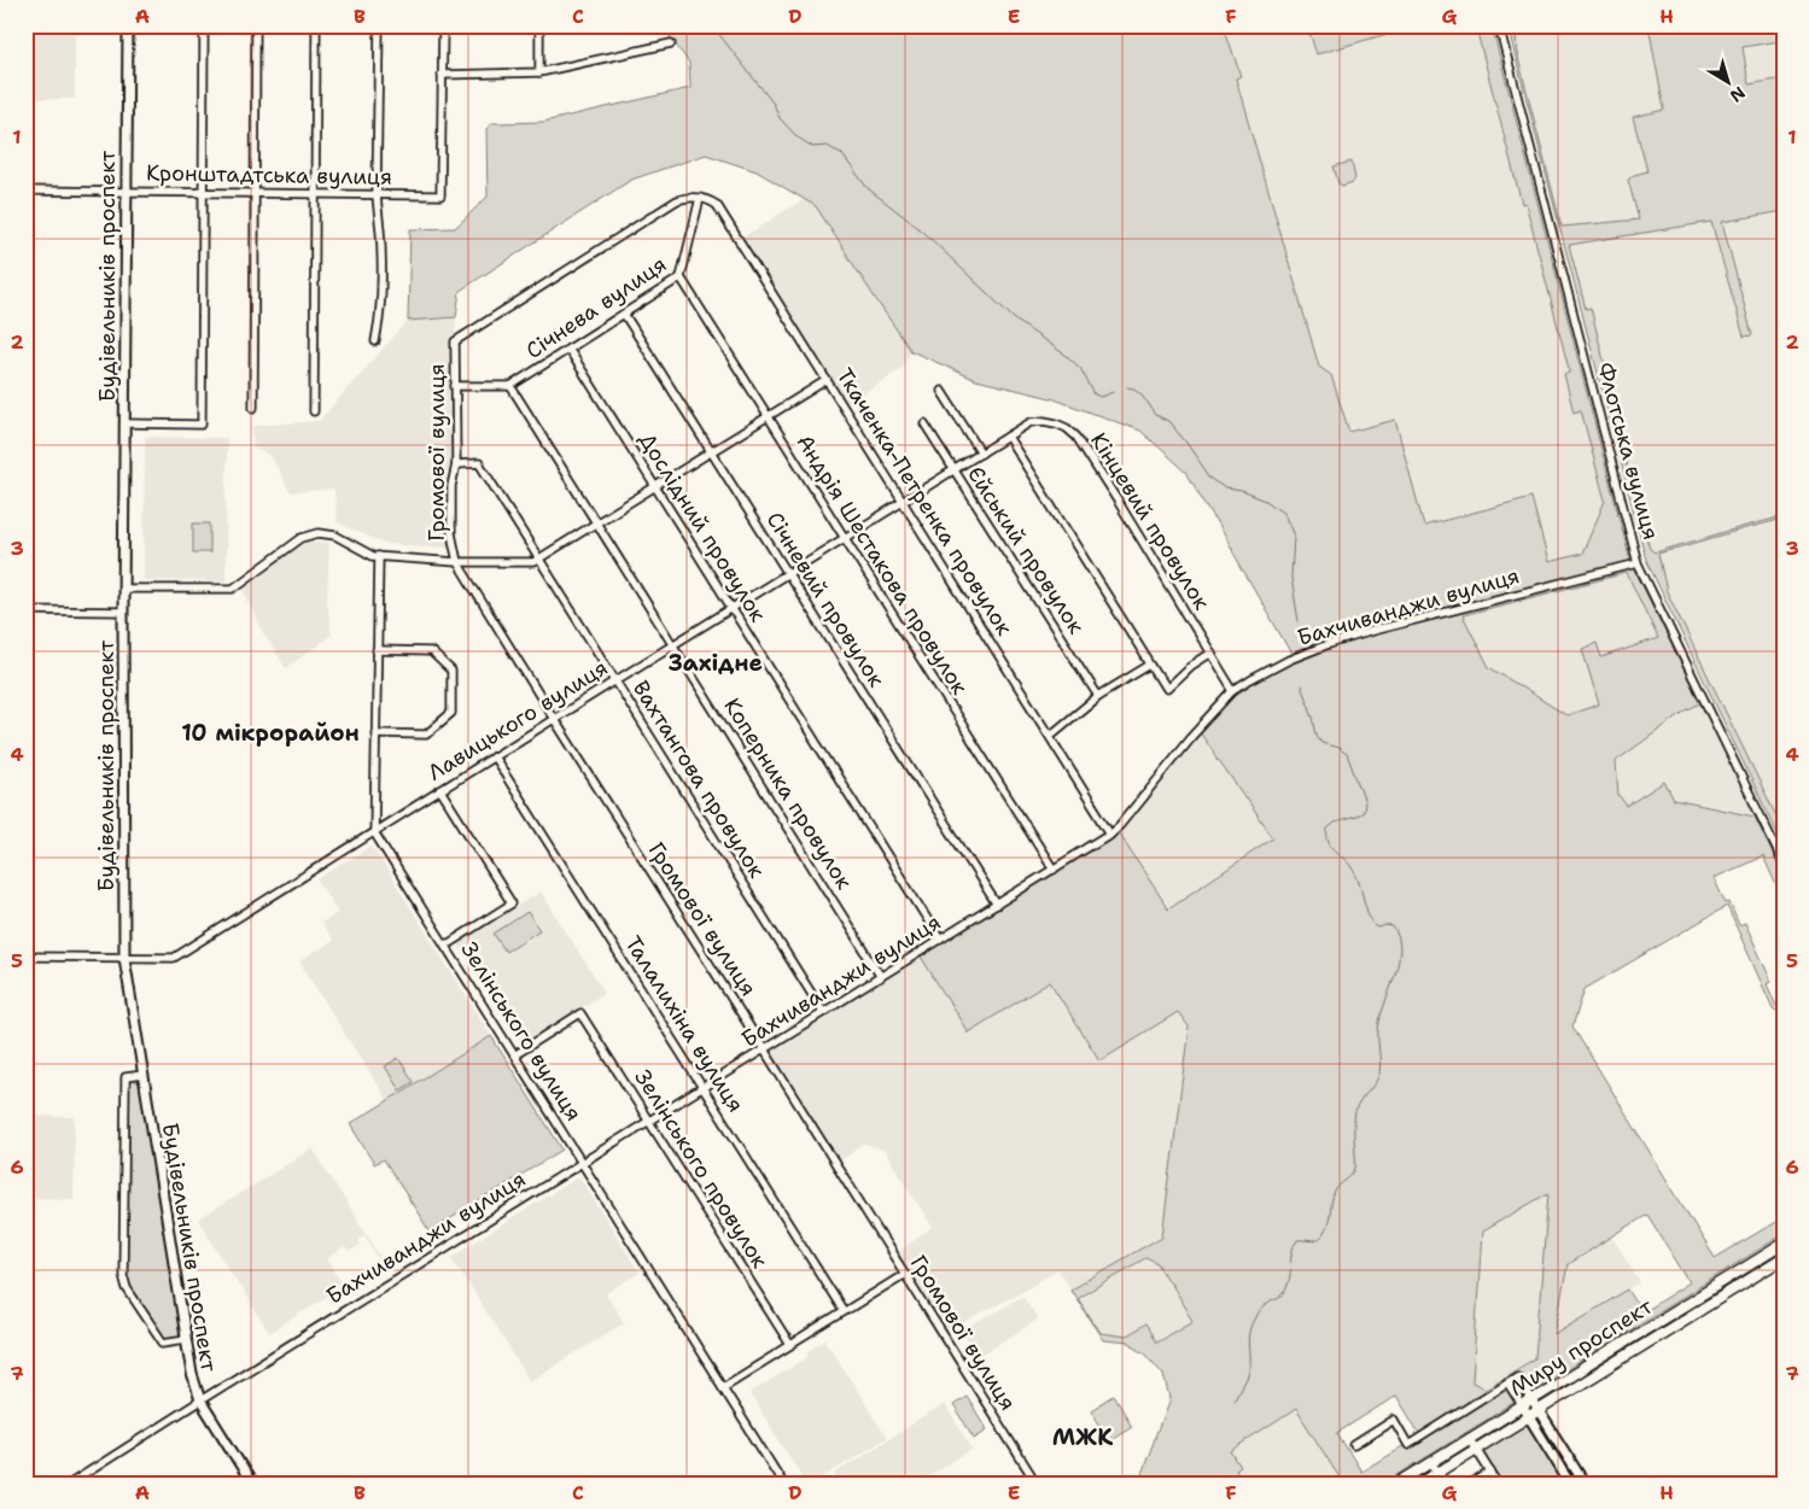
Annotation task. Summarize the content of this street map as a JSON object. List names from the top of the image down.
{
  "streets": {
    "highway": ["Миру проспект"],
    "main road": ["Будівельників проспект"],
    "street": [
      "Кронштадтська вулиця",
      "Січнева вулиця",
      "Флотська вулиця",
      "Громової вулиця",
      "Ткаченка-Петренка провулок",
      "Кінцевий провулок",
      "Дослідний провулок",
      "Єйський провулок",
      "Андрія Шестакова провулок",
      "Січневий провулок",
      "Бахчиванджи вулиця",
      "Лавицького вулиця",
      "Вахтангова провулок",
      "Коперника провулок",
      "Талалихіна вулиця",
      "Зелінського вулиця",
      "Зелінського провулок"
    ]
  },
  "crossings": [
    ["Кронштадтська вулиця", "Будівельників проспект"],
    ["Будівельників проспект", "Бахчиванджи вулиця"],
    ["Будівельників проспект", "Лавицького вулиця"],
    ["Січнева вулиця", "Громової вулиця"],
    ["Січнева вулиця", "Ткаченка-Петренка провулок"],
    ["Січнева вулиця", "Дослідний провулок"],
    ["Січнева вулиця", "Андрія Шестакова провулок"],
    ["Січнева вулиця", "Січневий провулок"],
    ["Січнева вулиця", "Коперника провулок"],
    ["Флотська вулиця", "Бахчиванджи вулиця"],
    ["Громової вулиця", "Ткаченка-Петренка провулок"],
    ["Громової вулиця", "Бахчиванджи вулиця"],
    ["Громової вулиця", "Лавицького вулиця"],
    ["Громової вулиця", "Вахтангова провулок"],
    ["Ткаченка-Петренка провулок", "Бахчиванджи вулиця"],
    ["Ткаченка-Петренка провулок", "Лавицького вулиця"],
    ["Кінцевий провулок", "Бахчиванджи вулиця"],
    ["Кінцевий провулок", "Лавицького вулиця"],
    ["Дослідний провулок", "Бахчиванджи вулиця"],
    ["Дослідний провулок", "Лавицького вулиця"],
    ["Єйський провулок", "Лавицького вулиця"],
    ["Андрія Шестакова провулок", "Бахчиванджи вулиця"],
    ["Андрія Шестакова провулок", "Лавицького вулиця"],
    ["Січневий провулок", "Бахчиванджи вулиця"],
    ["Січневий провулок", "Лавицького вулиця"],
    ["Бахчиванджи вулиця", "Вахтангова провулок"],
    ["Бахчиванджи вулиця", "Коперника провулок"],
    ["Бахчиванджи вулиця", "Талалихіна вулиця"],
    ["Бахчиванджи вулиця", "Зелінського вулиця"],
    ["Бахчиванджи вулиця", "Зелінського провулок"],
    ["Лавицького вулиця", "Вахтангова провулок"],
    ["Лавицького вулиця", "Коперника провулок"],
    ["Лавицького вулиця", "Талалихіна вулиця"],
    ["Лавицького вулиця", "Зелінського вулиця"],
    ["Зелінського вулиця", "Зелінського провулок"]
  ],
  "districts": ["Західне", "10 мікрорайон", "МЖК"],
  "north": "bottom right",
  "grid": {
    "columns": [
      "A",
      "B",
      "C",
      "D",
      "E",
      "F",
      "G",
      "H"
    ],
    "rows": [
      "1",
      "2",
      "3",
      "4",
      "5",
      "6",
      "7"
    ]
  }
}
